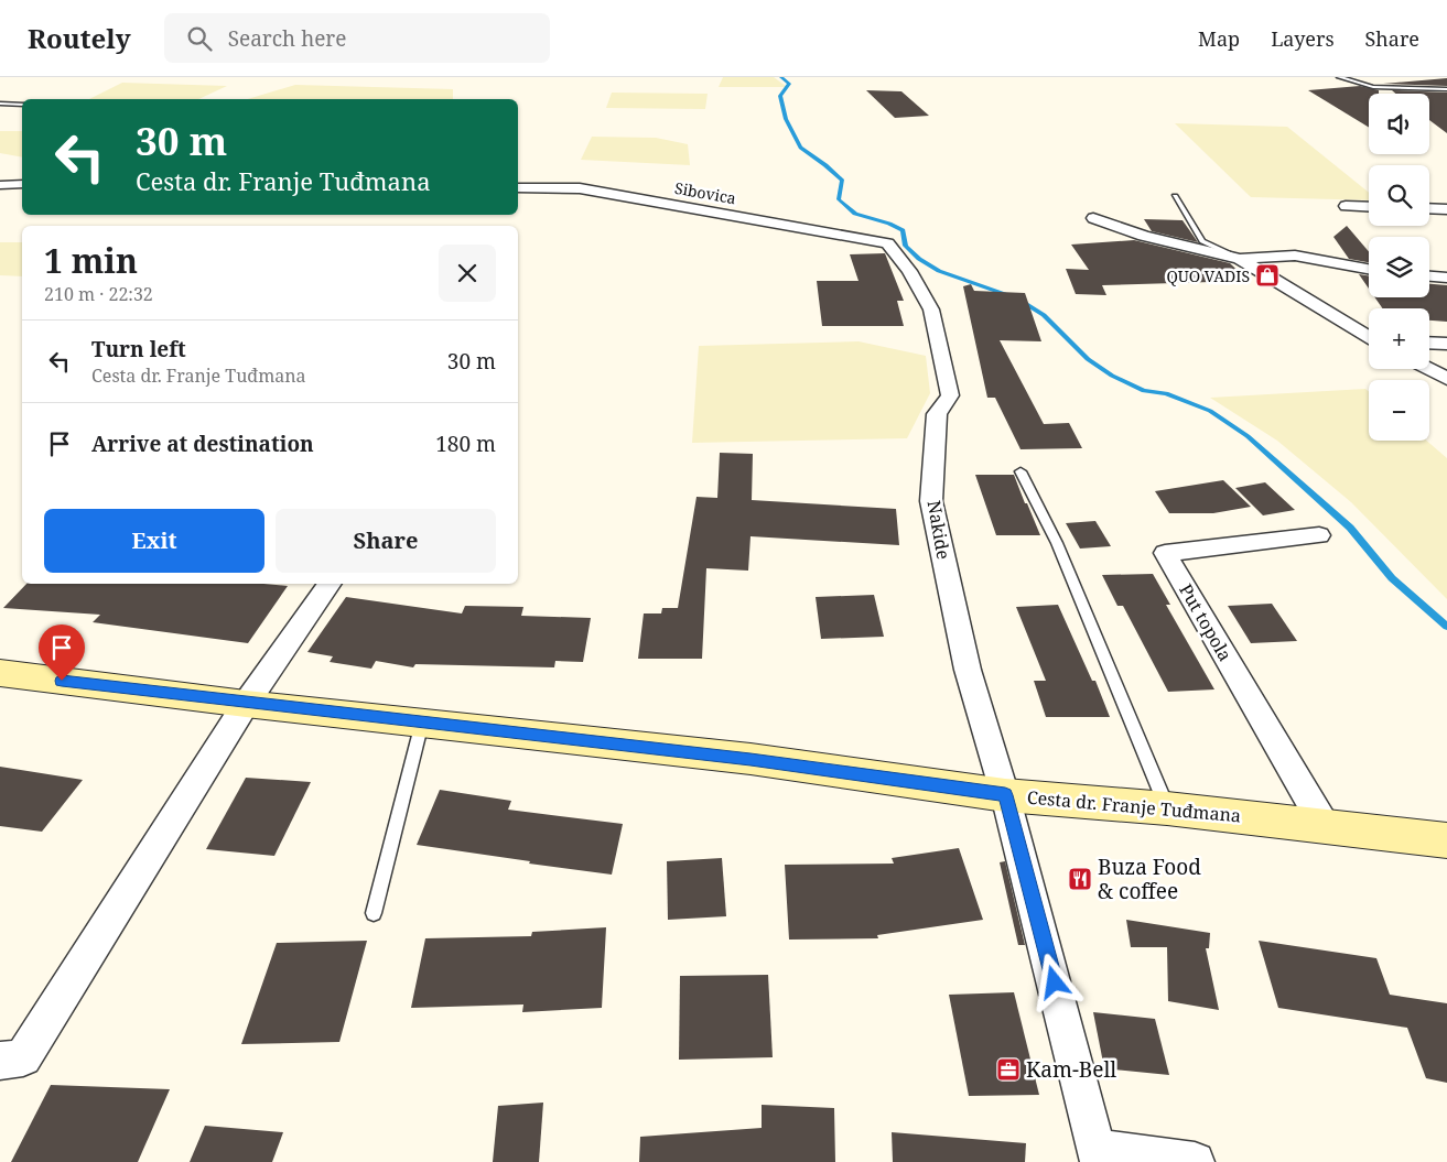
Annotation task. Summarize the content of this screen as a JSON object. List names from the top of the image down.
{
  "streets": {
    "main road": ["Cesta dr. Franje Tuđmana"],
    "street": ["Sibovica", "Nakide", "Put topola"]
  },
  "crossings": [
    ["Sibovica", "Nakide"],
    ["Nakide", "Cesta dr. Franje Tuđmana"],
    ["Put topola", "Cesta dr. Franje Tuđmana"]
  ],
  "places": {
    "shop": ["QUO VADIS"],
    "restaurant": ["Buza Food & coffee"],
    "office": ["Kam-Bell"]
  },
  "page": {
    "header": "Routely",
    "search": "Search here",
    "nav": ["Map", "Layers", "Share"],
    "map_buttons": ["+", "−"],
    "turn": ["30 m", "Cesta dr. Franje Tuđmana"],
    "heading": ["1 min", "210 m · 22:32"],
    "list": [
      {
        "name": "Turn left",
        "note": "Cesta dr. Franje Tuđmana",
        "value": "30 m"
      },
      {
        "name": "Arrive at destination",
        "value": "180 m"
      }
    ],
    "buttons": ["Exit", "Share"]
  }
}
